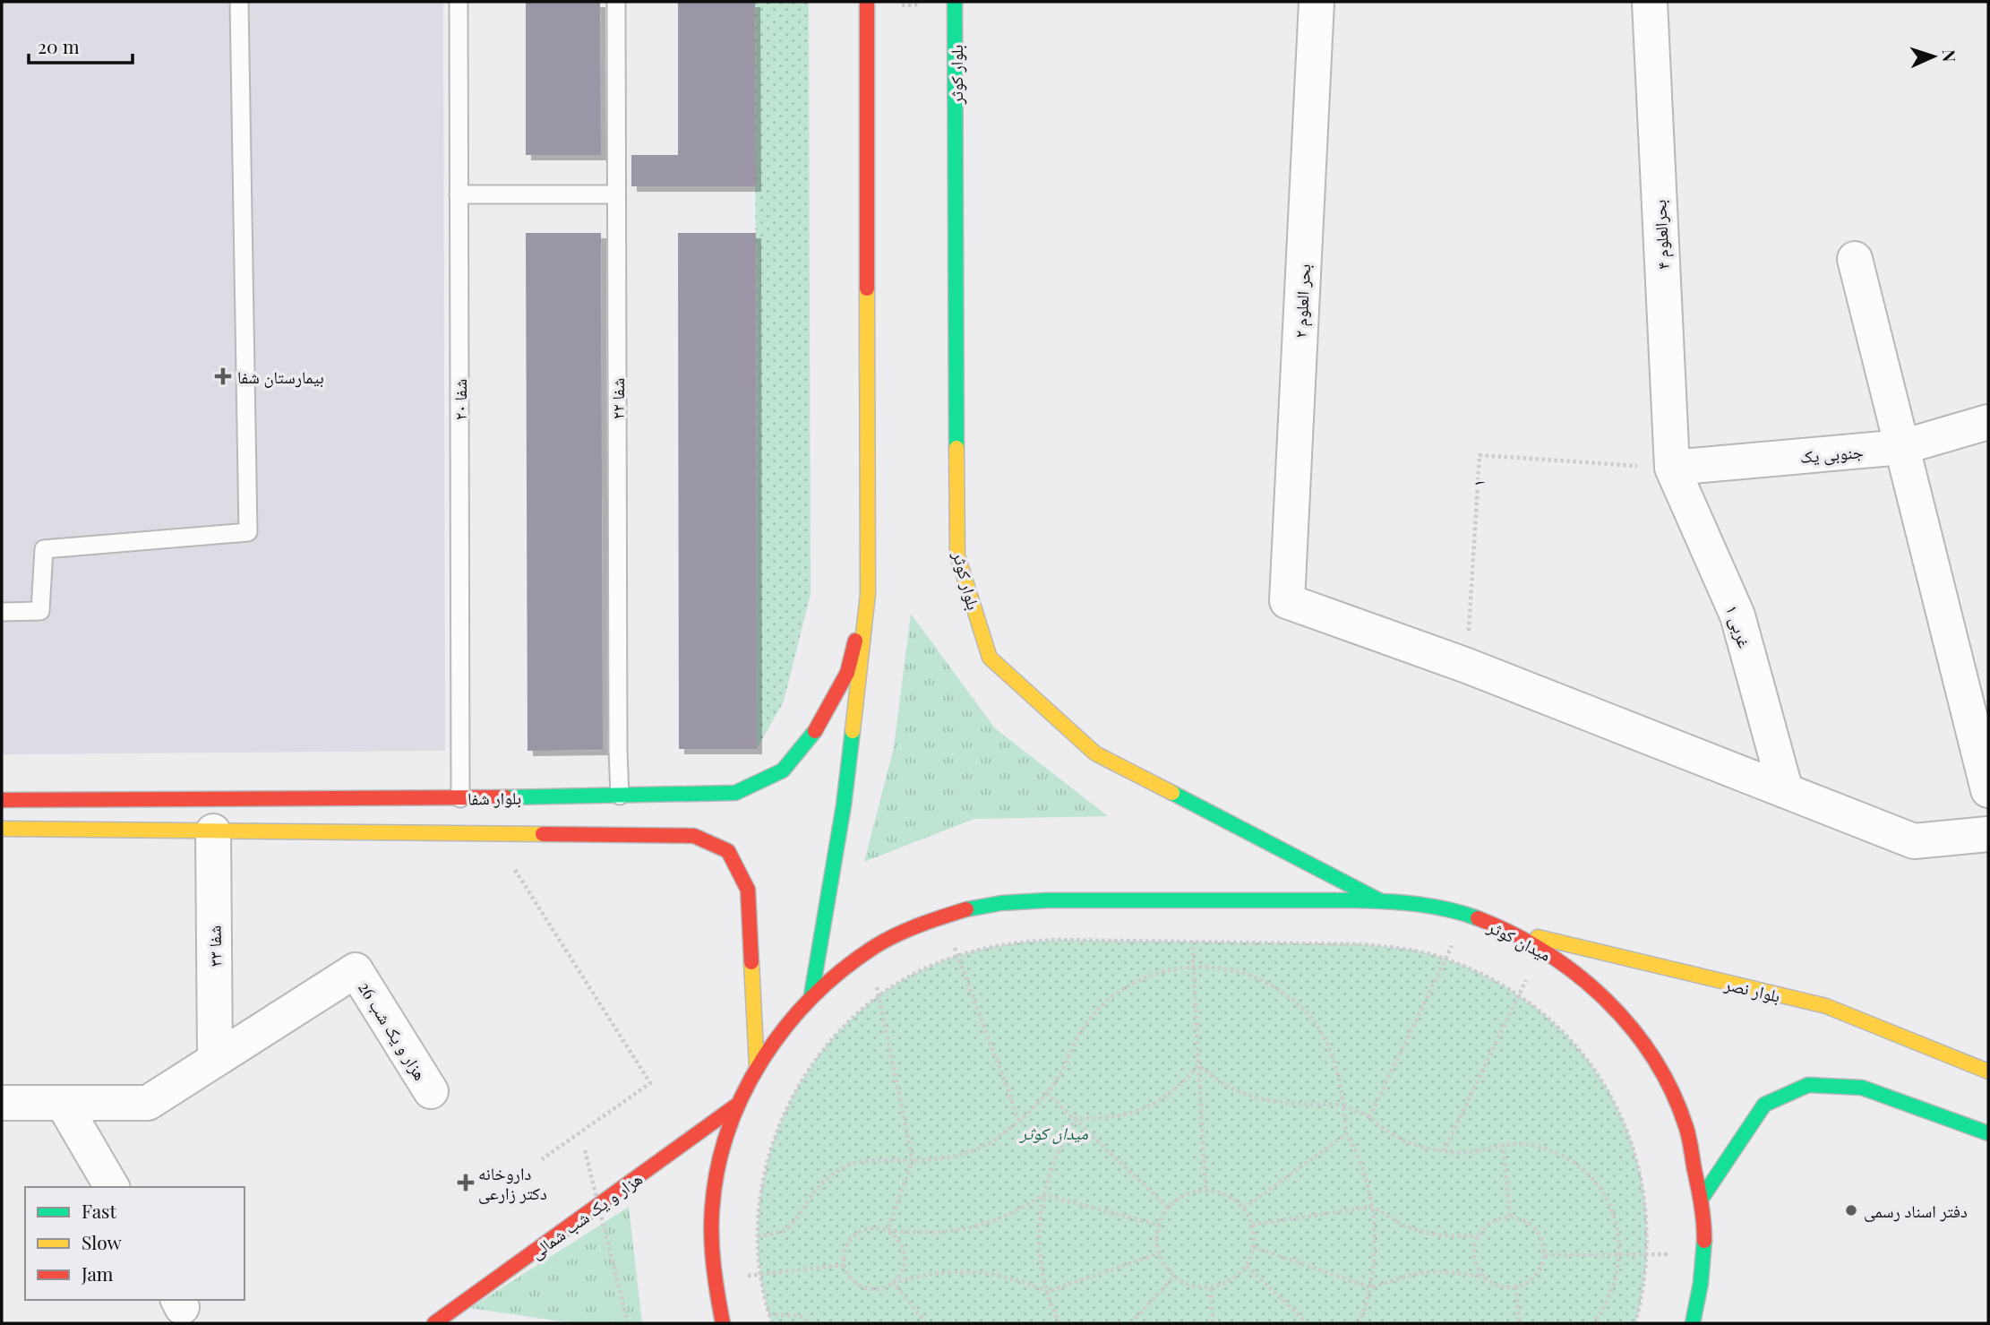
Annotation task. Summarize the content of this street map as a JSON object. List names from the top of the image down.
{
  "streets": {
    "main road": [
      "بلوار کوثر",
      "بلوار شفا",
      "میدان کوثر",
      "بلوار نصر",
      "هزار و یک شب شمالی"
    ],
    "street": [
      "بحرالعلوم ۴",
      "بحر العلوم ۲",
      "جنوبی یک",
      "غربی ۱",
      "شفا ۳۳",
      "هزار و یک شب 26"
    ],
    "lane": ["شفا ۲۲", "شفا ۲۰"],
    "path": ["۱"]
  },
  "crossings": [
    ["بلوار کوثر", "میدان کوثر"],
    ["بحرالعلوم ۴", "جنوبی یک"],
    ["بحرالعلوم ۴", "۱"],
    ["بحرالعلوم ۴", "غربی ۱"],
    ["بحر العلوم ۲", "۱"],
    ["شفا ۲۲", "بلوار شفا"],
    ["شفا ۲۰", "بلوار شفا"],
    ["جنوبی یک", "۱"],
    ["جنوبی یک", "غربی ۱"],
    ["۱", "غربی ۱"],
    ["میدان کوثر", "بلوار نصر"],
    ["میدان کوثر", "هزار و یک شب شمالی"],
    ["شفا ۳۳", "هزار و یک شب 26"]
  ],
  "parks": ["میدان کوثر"],
  "places": {
    "health": ["بیمارستان شفا", "داروخانه دکتر زارعی"],
    "other": ["دفتر اسناد رسمی"]
  },
  "legend": ["Fast", "Slow", "Jam"],
  "scale_bar": "20 m",
  "north": "right"
}
